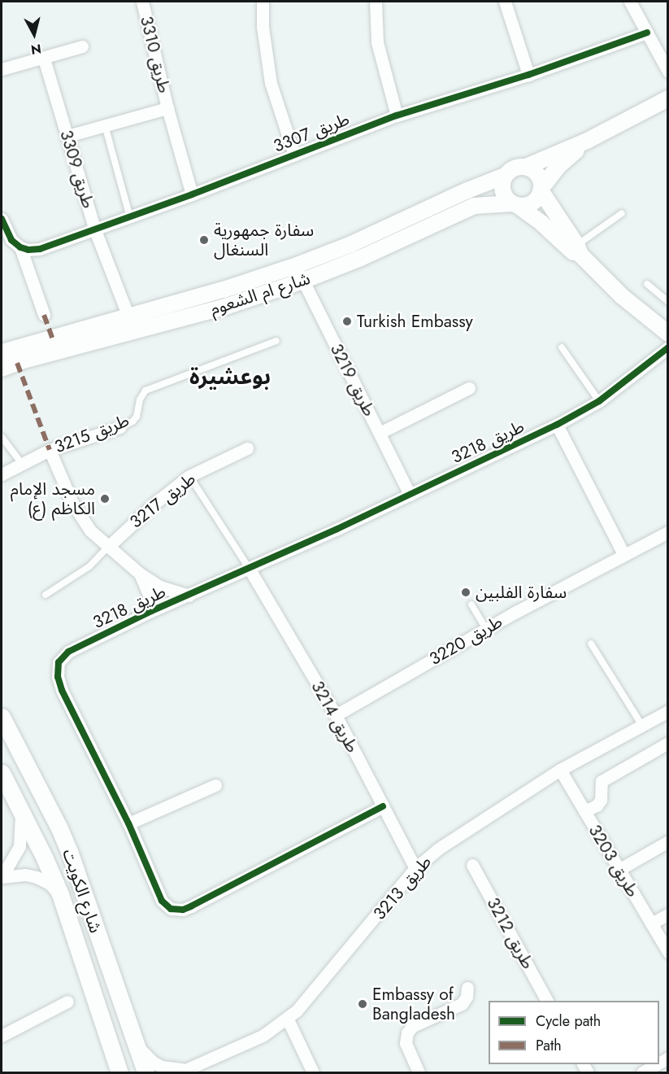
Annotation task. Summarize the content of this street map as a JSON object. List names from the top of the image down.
{
  "streets": {
    "main road": ["شارع الكويت"],
    "street": [
      "طريق 3310",
      "طريق 3307",
      "طريق 3309",
      "شارع ام الشعوم",
      "طريق 3219",
      "طريق 3215",
      "طريق 3218",
      "طريق 3217",
      "طريق 3220",
      "طريق 3214",
      "طريق 3203",
      "طريق 3213",
      "طريق 3212"
    ]
  },
  "crossings": [
    ["طريق 3310", "طريق 3307"],
    ["طريق 3310", "طريق 3309"],
    ["طريق 3307", "طريق 3309"],
    ["طريق 3309", "شارع ام الشعوم"],
    ["شارع ام الشعوم", "طريق 3219"],
    ["طريق 3219", "طريق 3218"],
    ["طريق 3218", "طريق 3214"],
    ["طريق 3220", "طريق 3214"],
    ["طريق 3214", "طريق 3213"],
    ["طريق 3203", "طريق 3213"],
    ["طريق 3213", "شارع الكويت"]
  ],
  "districts": ["بوعشيرة"],
  "places": [
    "سفارة جمهورية السنغال",
    "Turkish Embassy",
    "مسجد الإمام الكاظم (ع)",
    "سفارة الفلبين",
    "Embassy of Bangladesh"
  ],
  "legend": ["Cycle path", "Path"],
  "north": "bottom"
}
